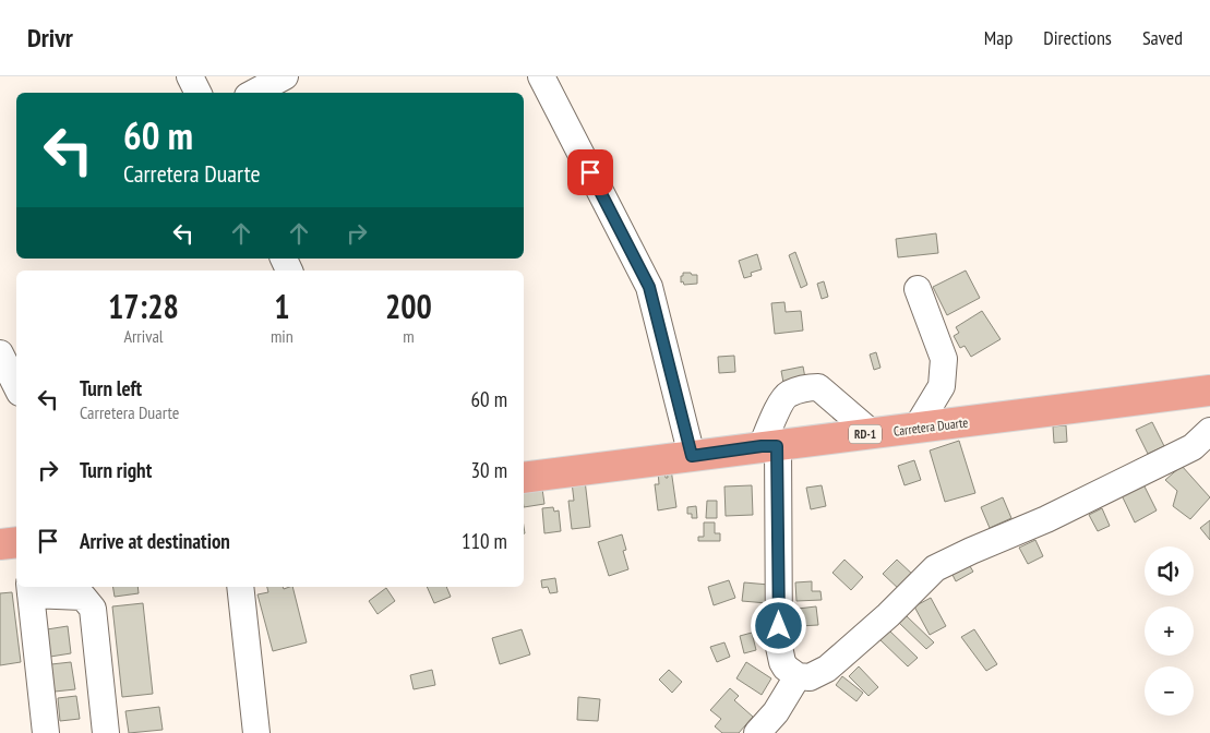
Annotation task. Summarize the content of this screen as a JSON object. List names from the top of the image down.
{
  "streets": {
    "main road": ["Carretera Duarte", "RD-1"]
  },
  "page": {
    "header": "Drivr",
    "nav": ["Map", "Directions", "Saved"],
    "turn": ["60 m", "Carretera Duarte"],
    "eta": [
      "17:28",
      "Arrival",
      "1",
      "min",
      "200",
      "m"
    ],
    "list": [
      {
        "name": "Turn left",
        "note": "Carretera Duarte",
        "value": "60 m"
      },
      {
        "name": "Turn right",
        "value": "30 m"
      },
      {
        "name": "Arrive at destination",
        "value": "110 m"
      }
    ],
    "map_buttons": ["+", "−"]
  }
}
